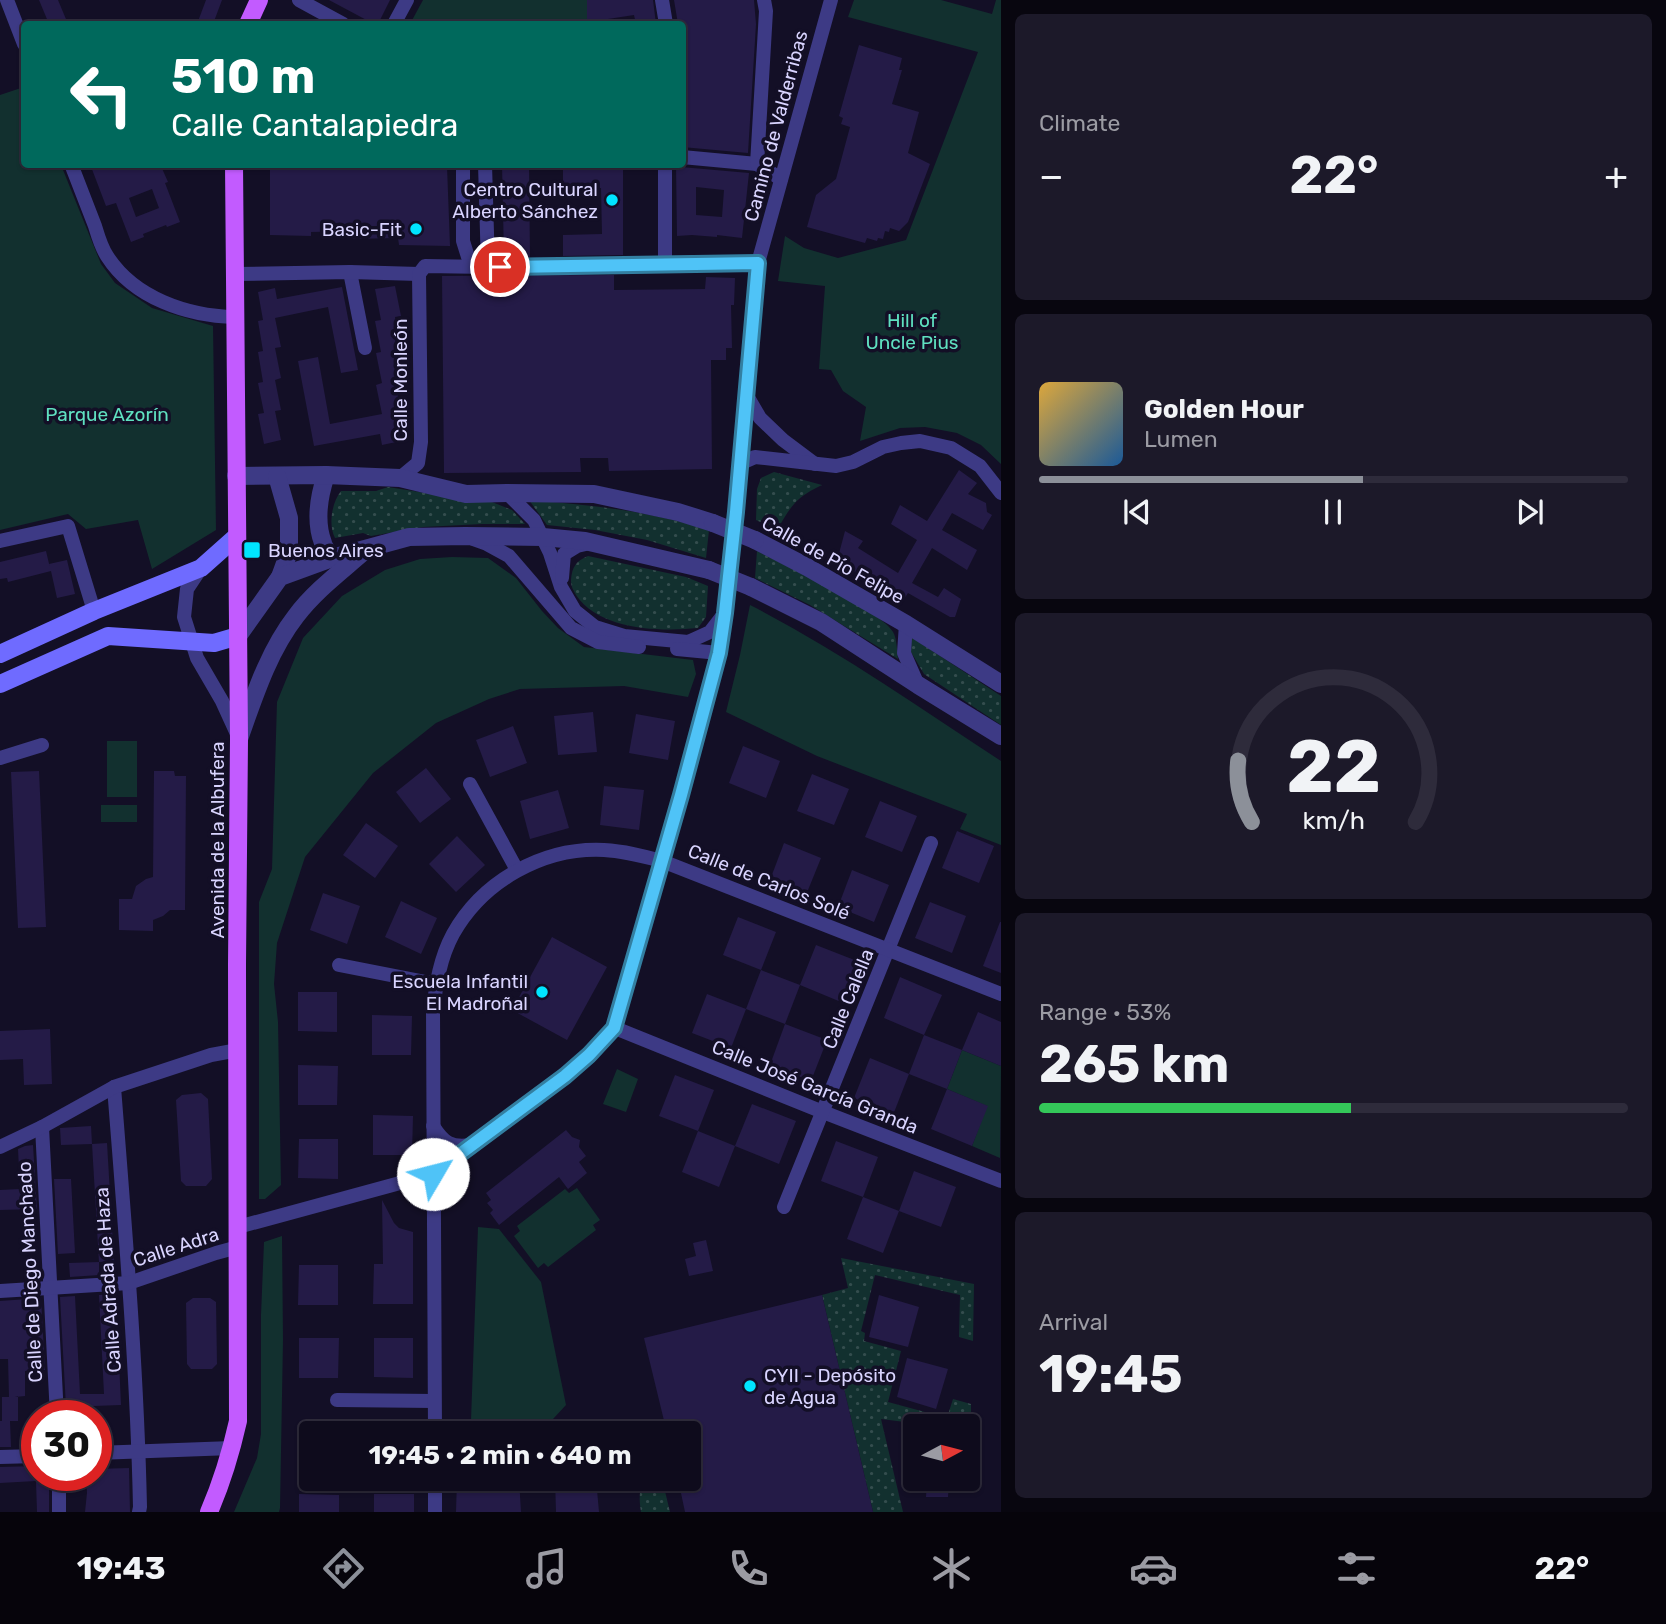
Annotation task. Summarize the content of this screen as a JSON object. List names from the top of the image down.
{
  "streets": {
    "main road": ["Avenida de la Albufera"],
    "street": [
      "Camino de Valderribas",
      "Calle Monleón",
      "Calle de Pío Felipe",
      "Calle de Carlos Solé",
      "Calle Calella",
      "Calle José García Granda",
      "Calle Adra",
      "Calle de Diego Manchado",
      "Calle Adrada de Haza"
    ]
  },
  "crossings": [
    ["Camino de Valderribas", "Calle de Carlos Solé"],
    ["Camino de Valderribas", "Calle José García Granda"],
    ["Calle Monleón", "Calle de Pío Felipe"],
    ["Calle de Pío Felipe", "Avenida de la Albufera"],
    ["Avenida de la Albufera", "Calle Adra"],
    ["Calle de Carlos Solé", "Calle Calella"],
    ["Calle Calella", "Calle José García Granda"],
    ["Calle Adra", "Calle de Diego Manchado"],
    ["Calle Adra", "Calle Adrada de Haza"]
  ],
  "parks": ["Hill of Uncle Pius", "Parque Azorín"],
  "places": {
    "other": [
      "Centro Cultural Alberto Sánchez",
      "Basic-Fit",
      "Escuela Infantil El Madroñal",
      "CYII - Depósito de Agua"
    ],
    "transit": ["Buenos Aires"]
  },
  "north": "right",
  "page": {
    "tile": [
      "Climate",
      ["Range · 53%", "265 km"],
      ["Arrival", "19:45"]
    ],
    "turn": ["510 m", "Calle Cantalapiedra"],
    "heat": ["−", "22°", "+"],
    "song": ["Golden Hour", "Lumen"],
    "limit": "30",
    "trip": "19:45 · 2 min · 640 m",
    "tabs": ["19:43", "22°"],
    "gauge": ["22", "km/h"]
  }
}
